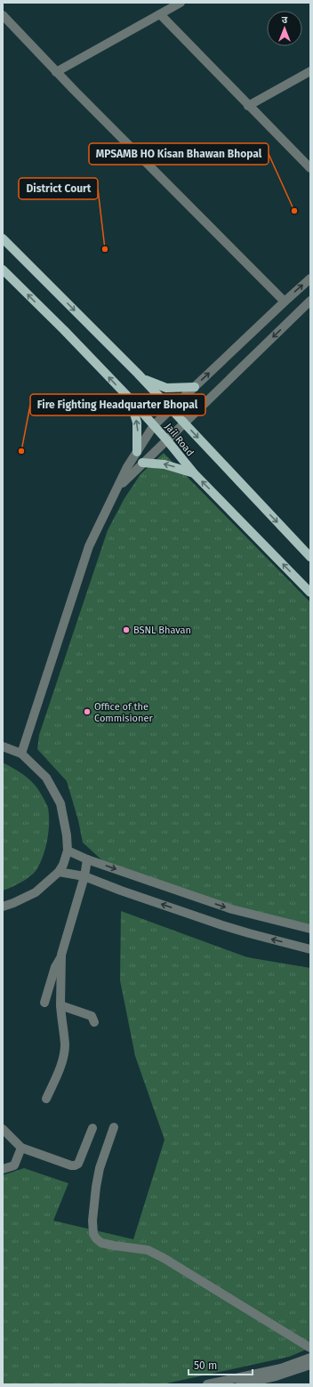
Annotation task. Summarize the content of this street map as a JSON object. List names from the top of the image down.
{
  "streets": {
    "main road": ["Jail Road"]
  },
  "places": [
    "MPSAMB HO Kisan Bhawan Bhopal",
    "District Court",
    "Fire Fighting Headquarter Bhopal",
    "BSNL Bhavan",
    "Office of the Commisioner"
  ],
  "scale_bar": "50 m",
  "north": "top"
}
